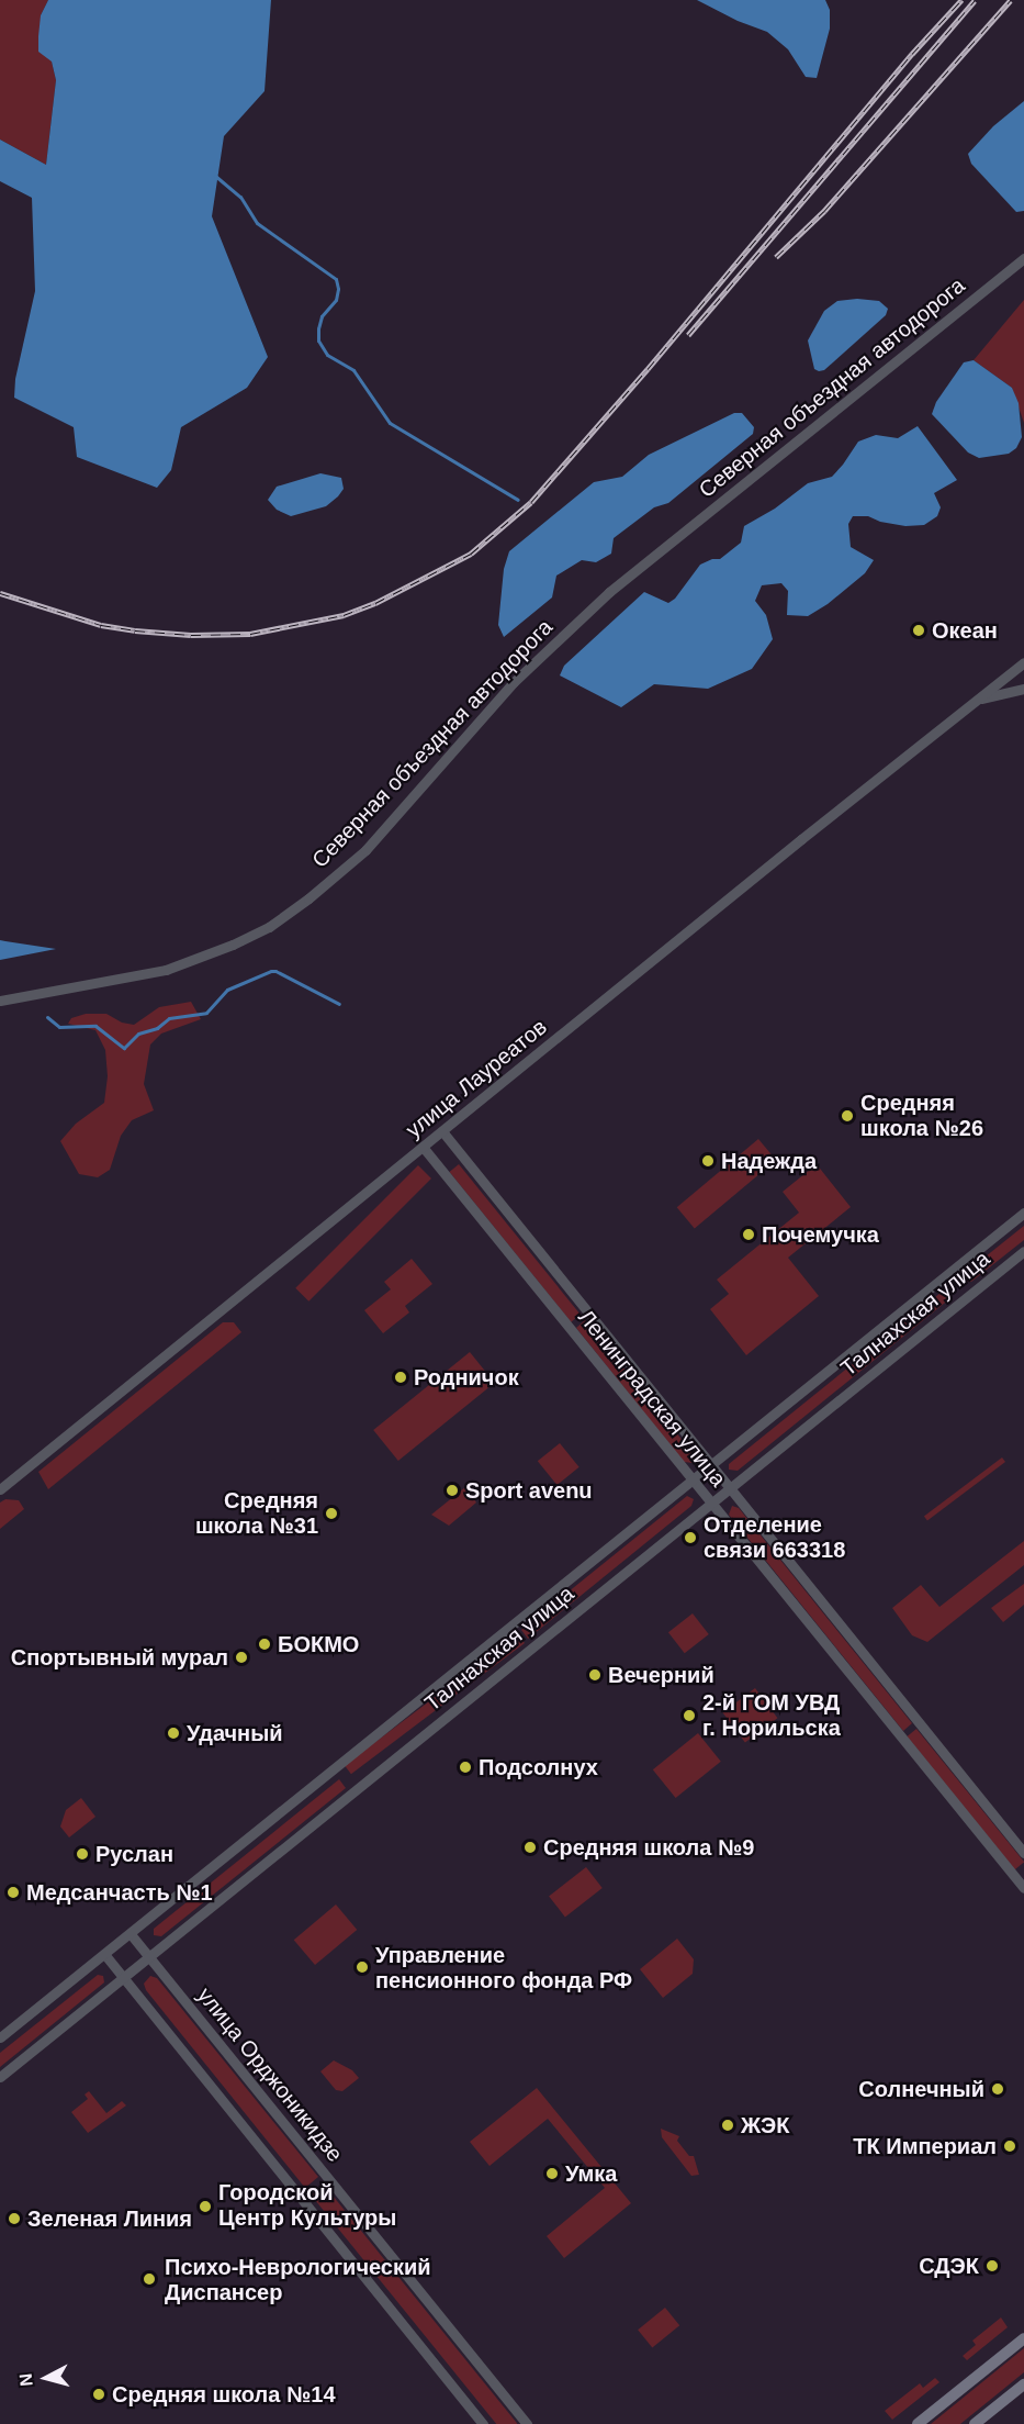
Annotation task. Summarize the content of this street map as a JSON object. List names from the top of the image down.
{
  "streets": {
    "street": [
      "Северная объездная автодорога",
      "улица Лауреатов",
      "Талнахская улица",
      "Ленинградская улица",
      "улица Орджоникидзе"
    ]
  },
  "crossings": [
    ["улица Лауреатов", "Ленинградская улица"],
    ["Талнахская улица", "Ленинградская улица"],
    ["Талнахская улица", "улица Орджоникидзе"]
  ],
  "places": [
    "Океан",
    "Средняя школа №26",
    "Надежда",
    "Почемучка",
    "Родничок",
    "Sport avenu",
    "Средняя школа №31",
    "Отделение связи 663318",
    "БОКМО",
    "Спортывный мурал",
    "Вечерний",
    "2-й ГОМ УВД г. Норильска",
    "Удачный",
    "Подсолнух",
    "Средняя школа №9",
    "Руслан",
    "Медсанчасть №1",
    "Управление пенсионного фонда РФ",
    "Солнечный",
    "ЖЭК",
    "ТК Империал",
    "Умка",
    "Городской Центр Культуры",
    "Зеленая Линия",
    "СДЭК",
    "Психо-Неврологический Диспансер",
    "Средняя школа №14"
  ],
  "north": "left"
}
